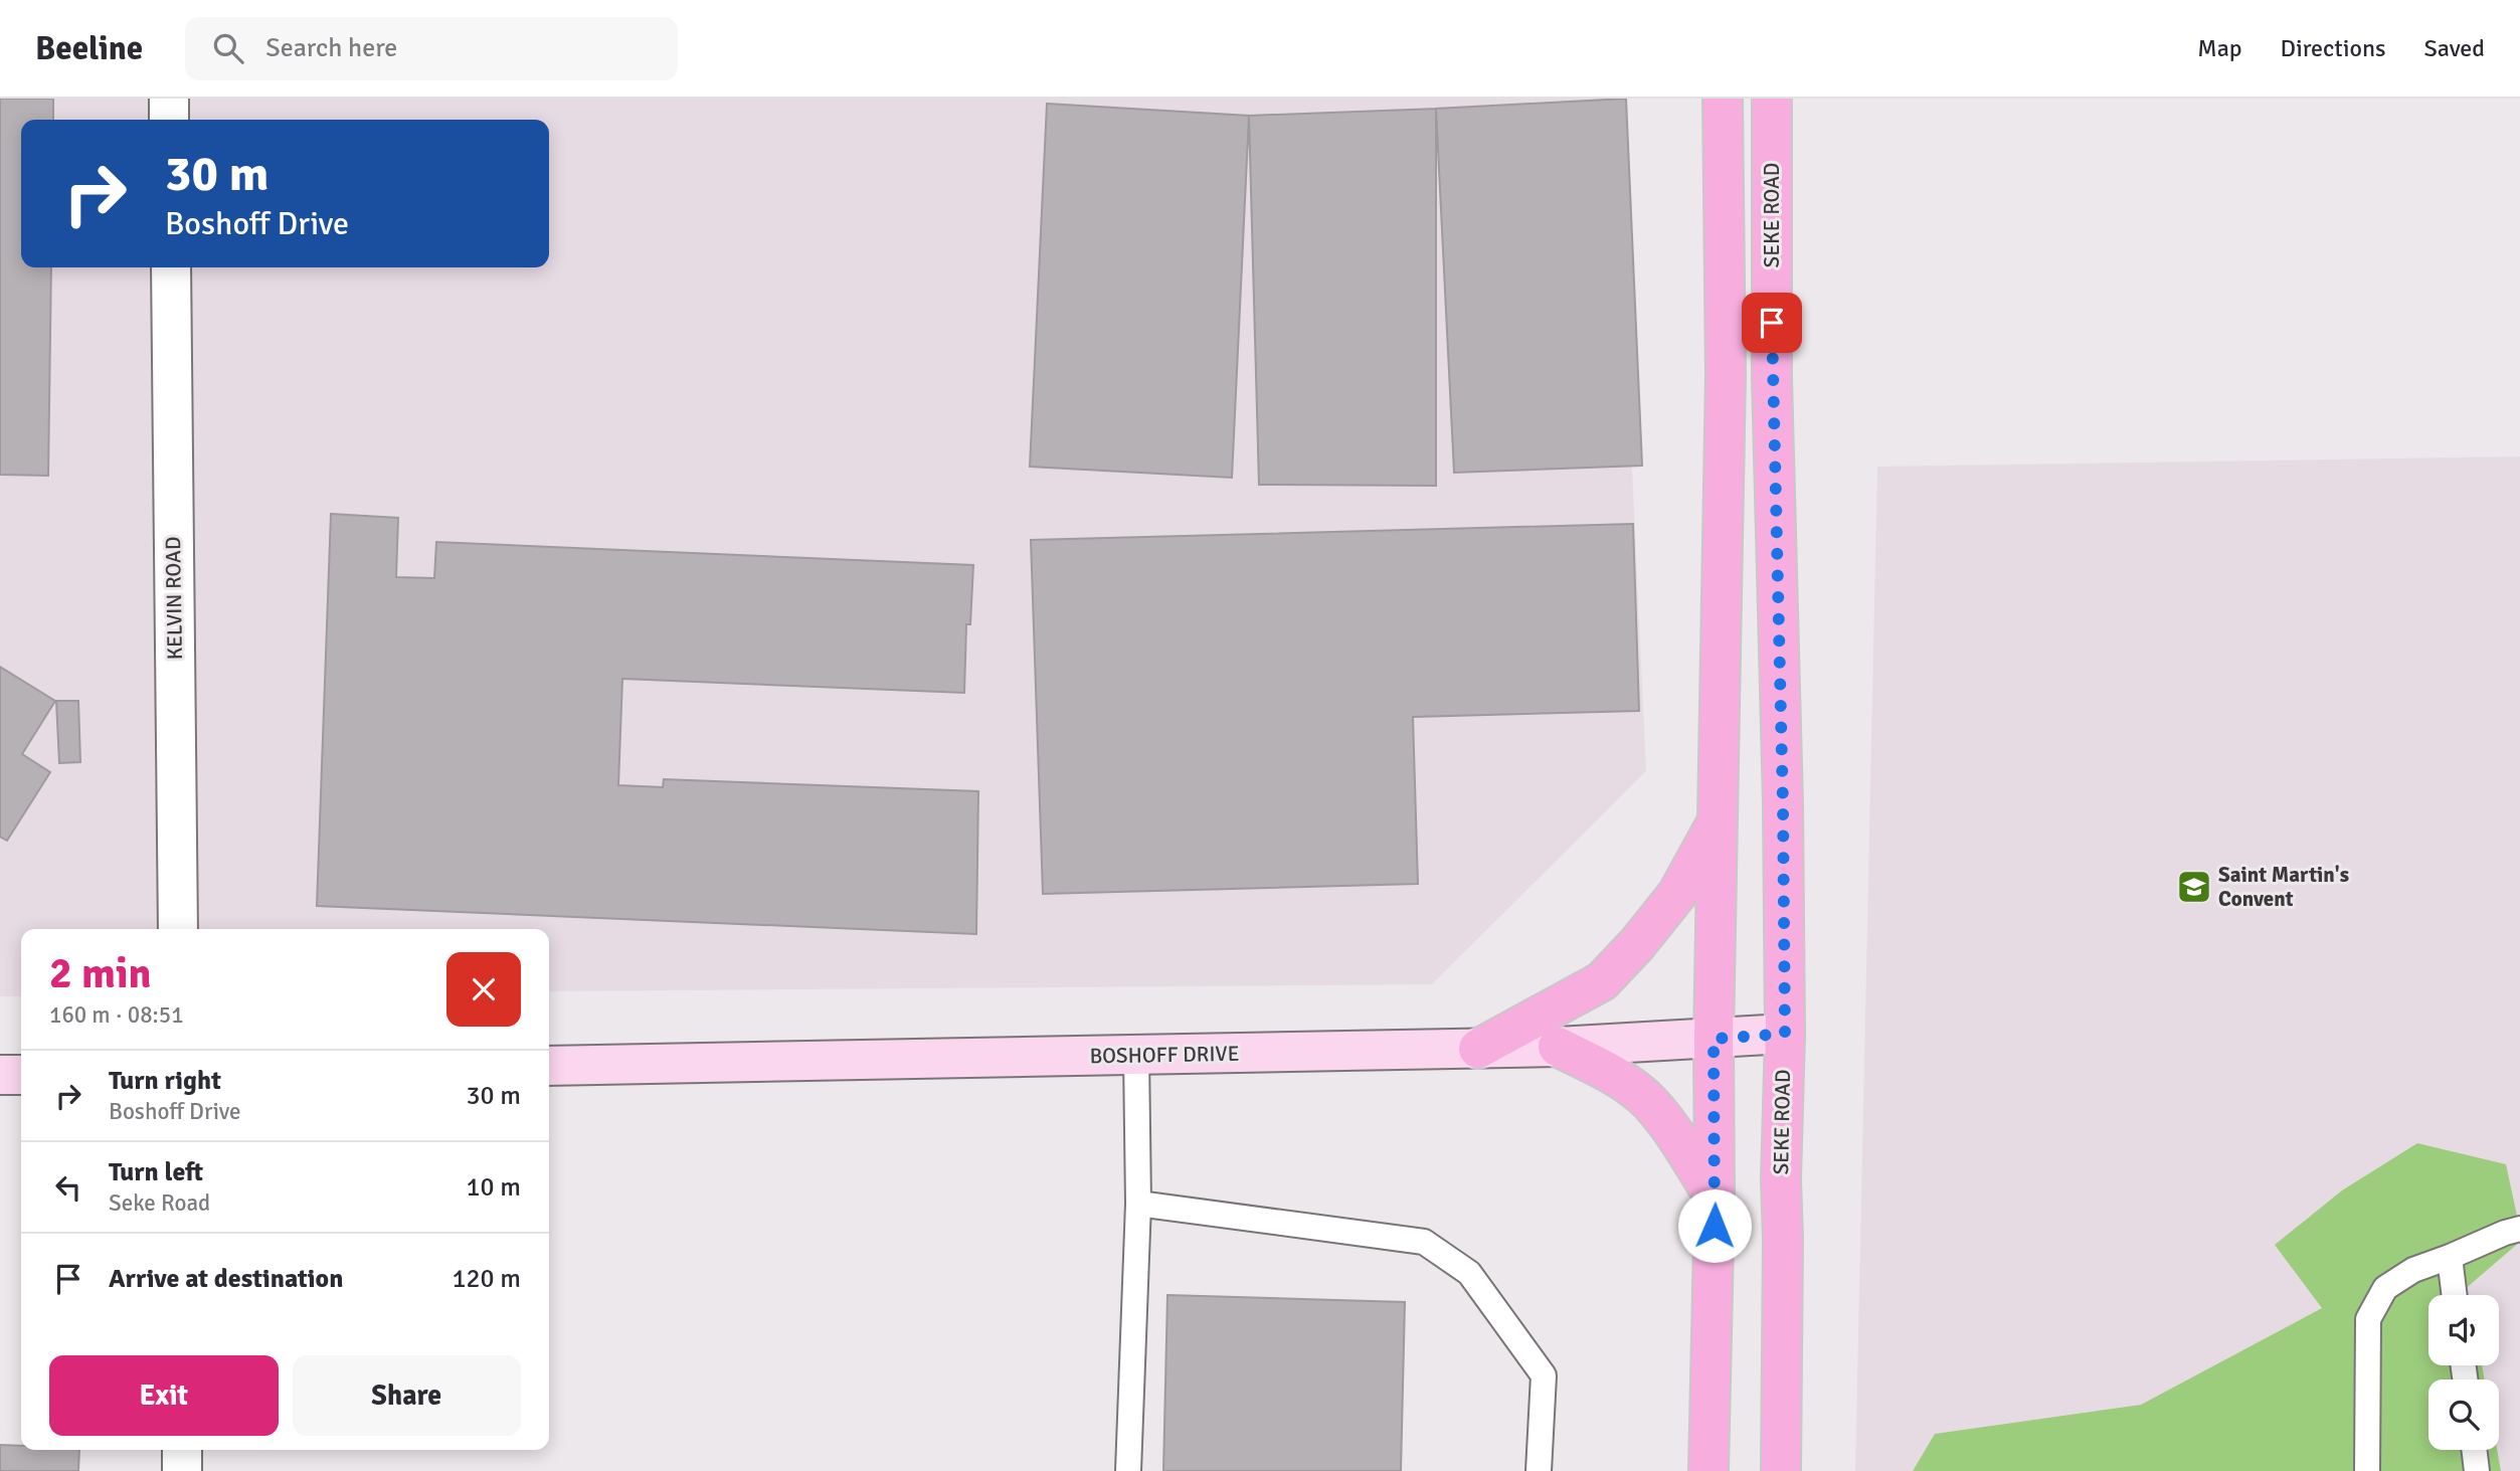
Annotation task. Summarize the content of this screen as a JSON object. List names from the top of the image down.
{
  "streets": {
    "main road": ["SEKE ROAD", "BOSHOFF DRIVE"],
    "street": ["KELVIN ROAD"]
  },
  "crossings": [
    ["SEKE ROAD", "BOSHOFF DRIVE"]
  ],
  "places": {
    "school or university": ["Saint Martin's Convent"]
  },
  "page": {
    "header": "Beeline",
    "search": "Search here",
    "nav": ["Map", "Directions", "Saved"],
    "turn": ["30 m", "Boshoff Drive"],
    "heading": ["2 min", "160 m · 08:51"],
    "list": [
      {
        "name": "Turn right",
        "note": "Boshoff Drive",
        "value": "30 m"
      },
      {
        "name": "Turn left",
        "note": "Seke Road",
        "value": "10 m"
      },
      {
        "name": "Arrive at destination",
        "value": "120 m"
      }
    ],
    "buttons": ["Exit", "Share"]
  }
}
